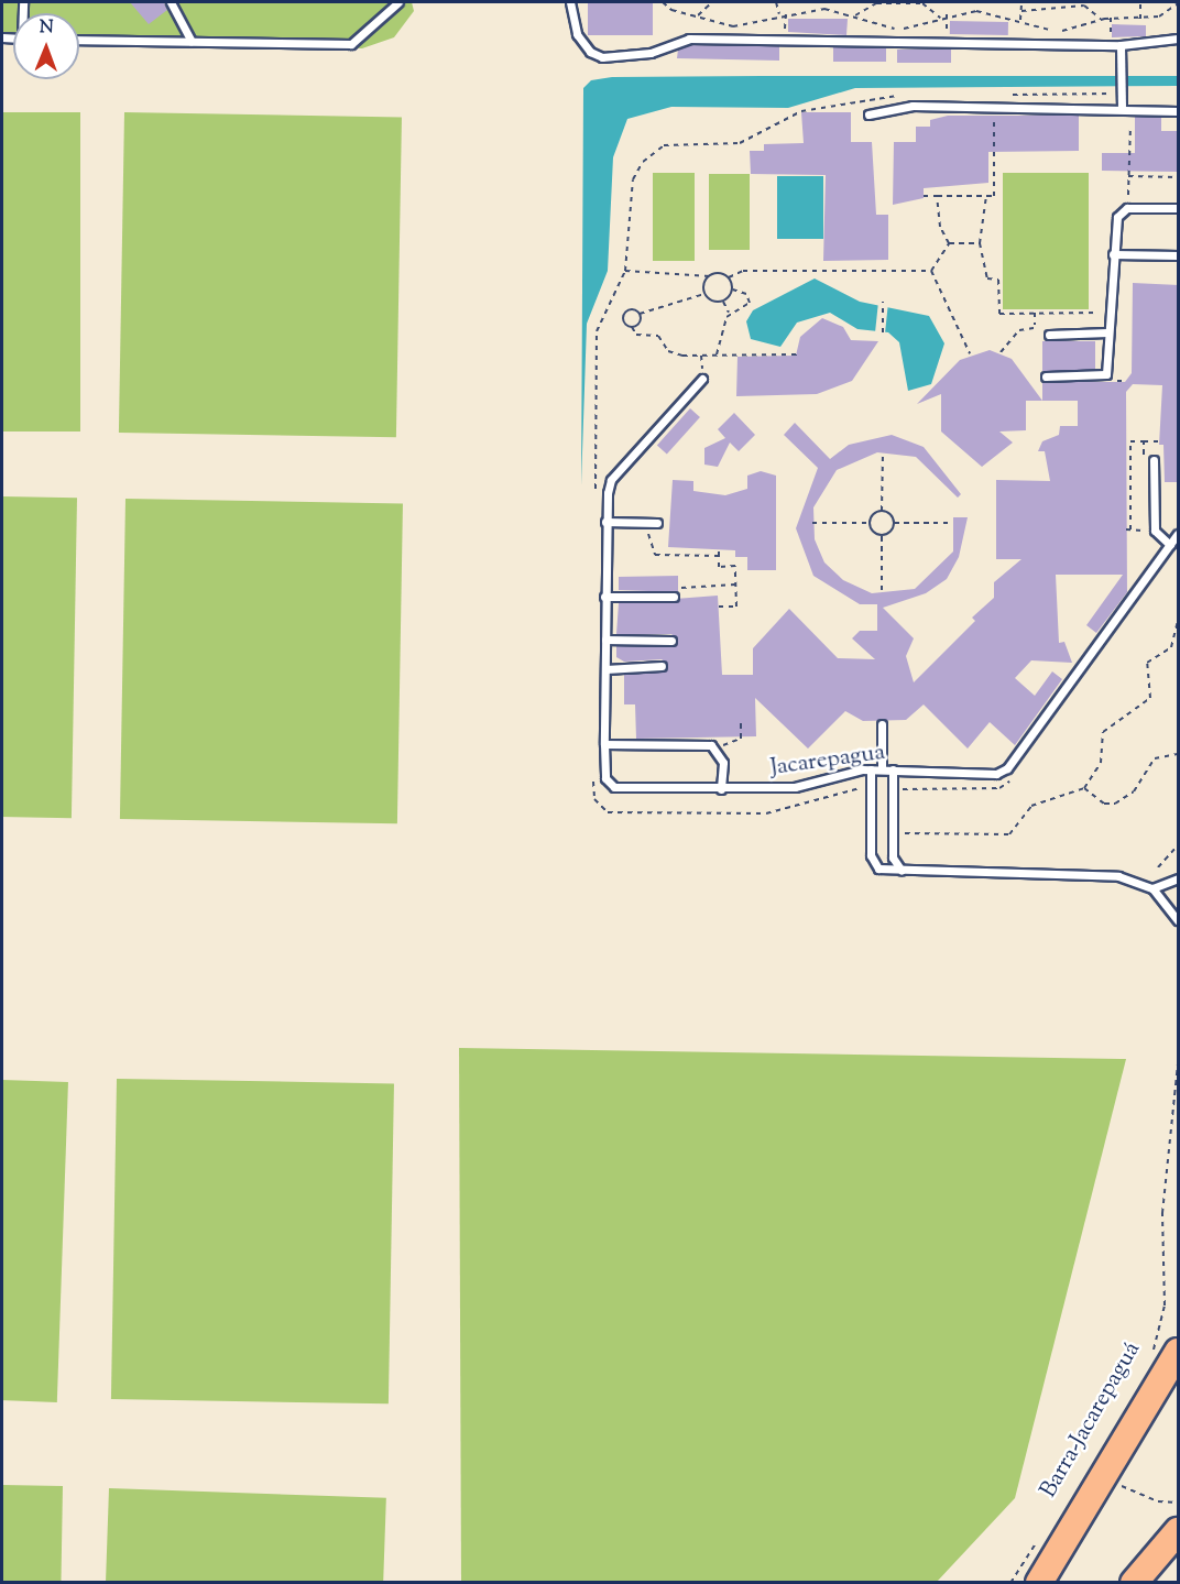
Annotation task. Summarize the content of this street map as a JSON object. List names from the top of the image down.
{
  "streets": {
    "lane": ["Jacarepagua"],
    "path": ["Barra-Jacarepaguá"]
  },
  "north": "top"
}
